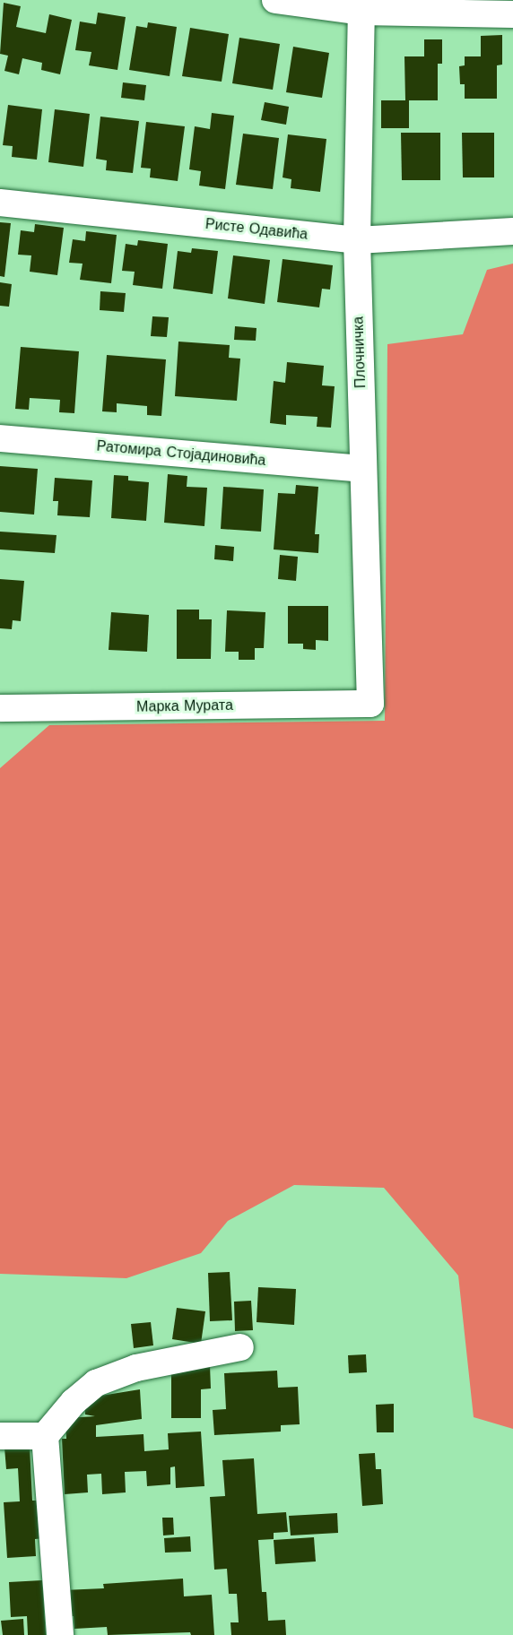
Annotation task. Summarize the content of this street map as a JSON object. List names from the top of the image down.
{
  "streets": {
    "street": [
      "Ристе Одавића",
      "Плочничка",
      "Ратомира Стојадиновића",
      "Марка Мурата"
    ]
  },
  "crossings": [
    ["Ристе Одавића", "Плочничка"],
    ["Плочничка", "Ратомира Стојадиновића"],
    ["Плочничка", "Марка Мурата"]
  ]
}
